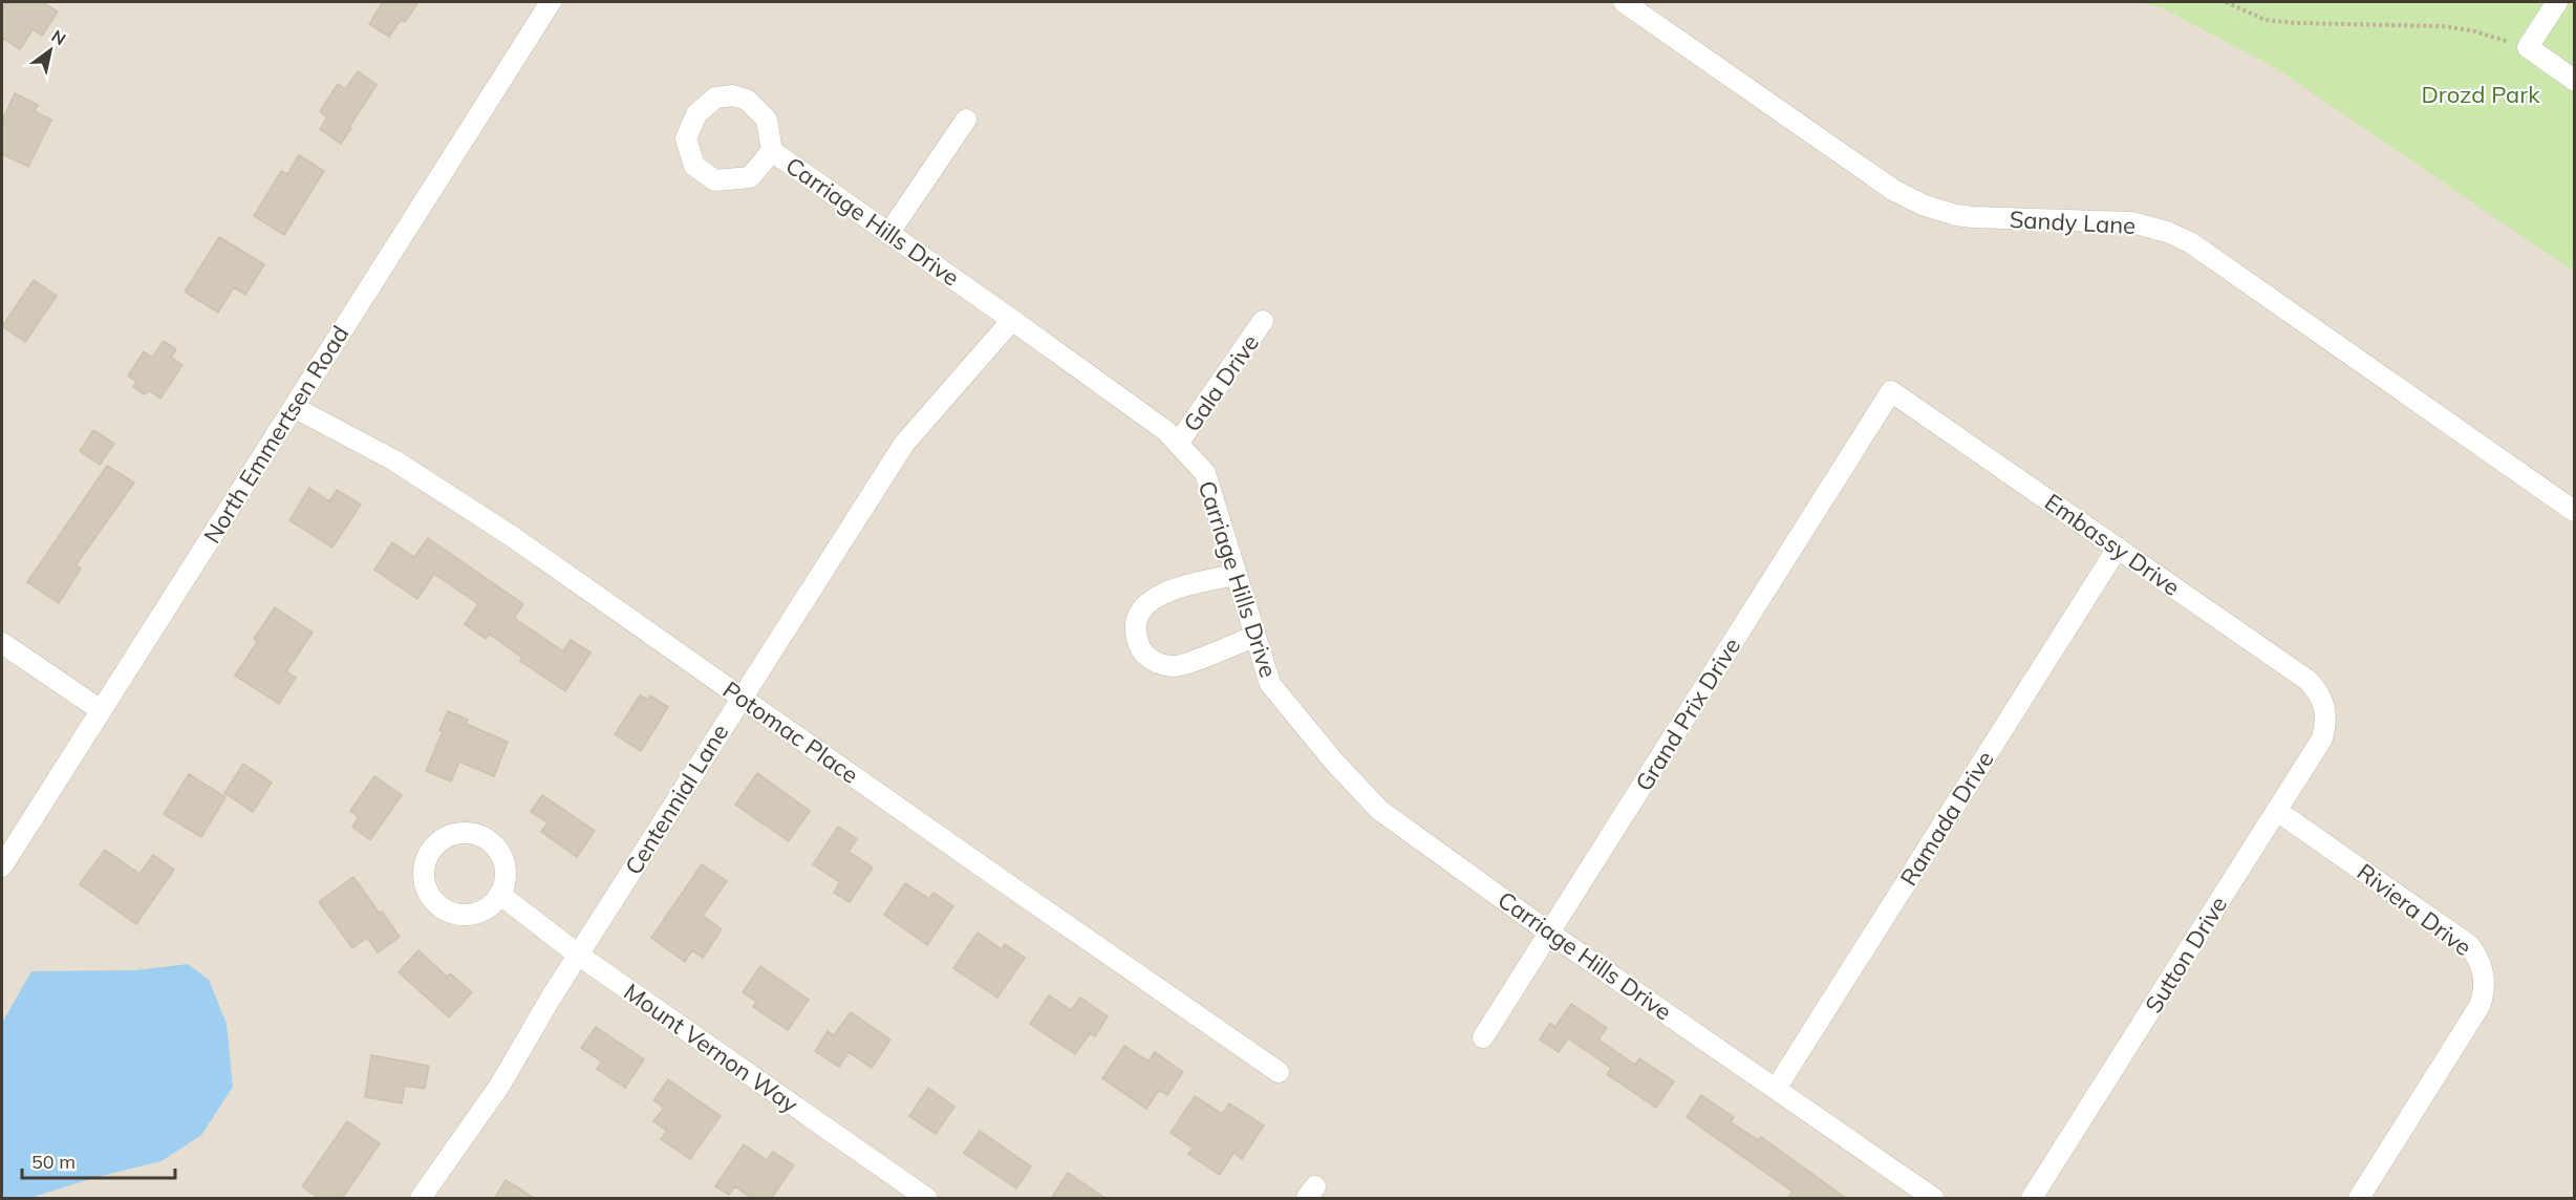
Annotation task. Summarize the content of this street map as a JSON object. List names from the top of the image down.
{
  "streets": {
    "street": [
      "Carriage Hills Drive",
      "Sandy Lane",
      "Gala Drive",
      "North Emmertsen Road",
      "Embassy Drive",
      "Grand Prix Drive",
      "Potomac Place",
      "Centennial Lane",
      "Ramada Drive",
      "Riviera Drive",
      "Sutton Drive",
      "Mount Vernon Way"
    ]
  },
  "crossings": [
    ["Carriage Hills Drive", "Gala Drive"],
    ["Carriage Hills Drive", "Grand Prix Drive"],
    ["Carriage Hills Drive", "Centennial Lane"],
    ["Carriage Hills Drive", "Ramada Drive"],
    ["North Emmertsen Road", "Potomac Place"],
    ["Embassy Drive", "Grand Prix Drive"],
    ["Embassy Drive", "Ramada Drive"],
    ["Embassy Drive", "Sutton Drive"],
    ["Potomac Place", "Centennial Lane"],
    ["Centennial Lane", "Mount Vernon Way"],
    ["Riviera Drive", "Sutton Drive"]
  ],
  "parks": ["Drozd Park"],
  "scale_bar": "50 m",
  "north": "top right"
}
